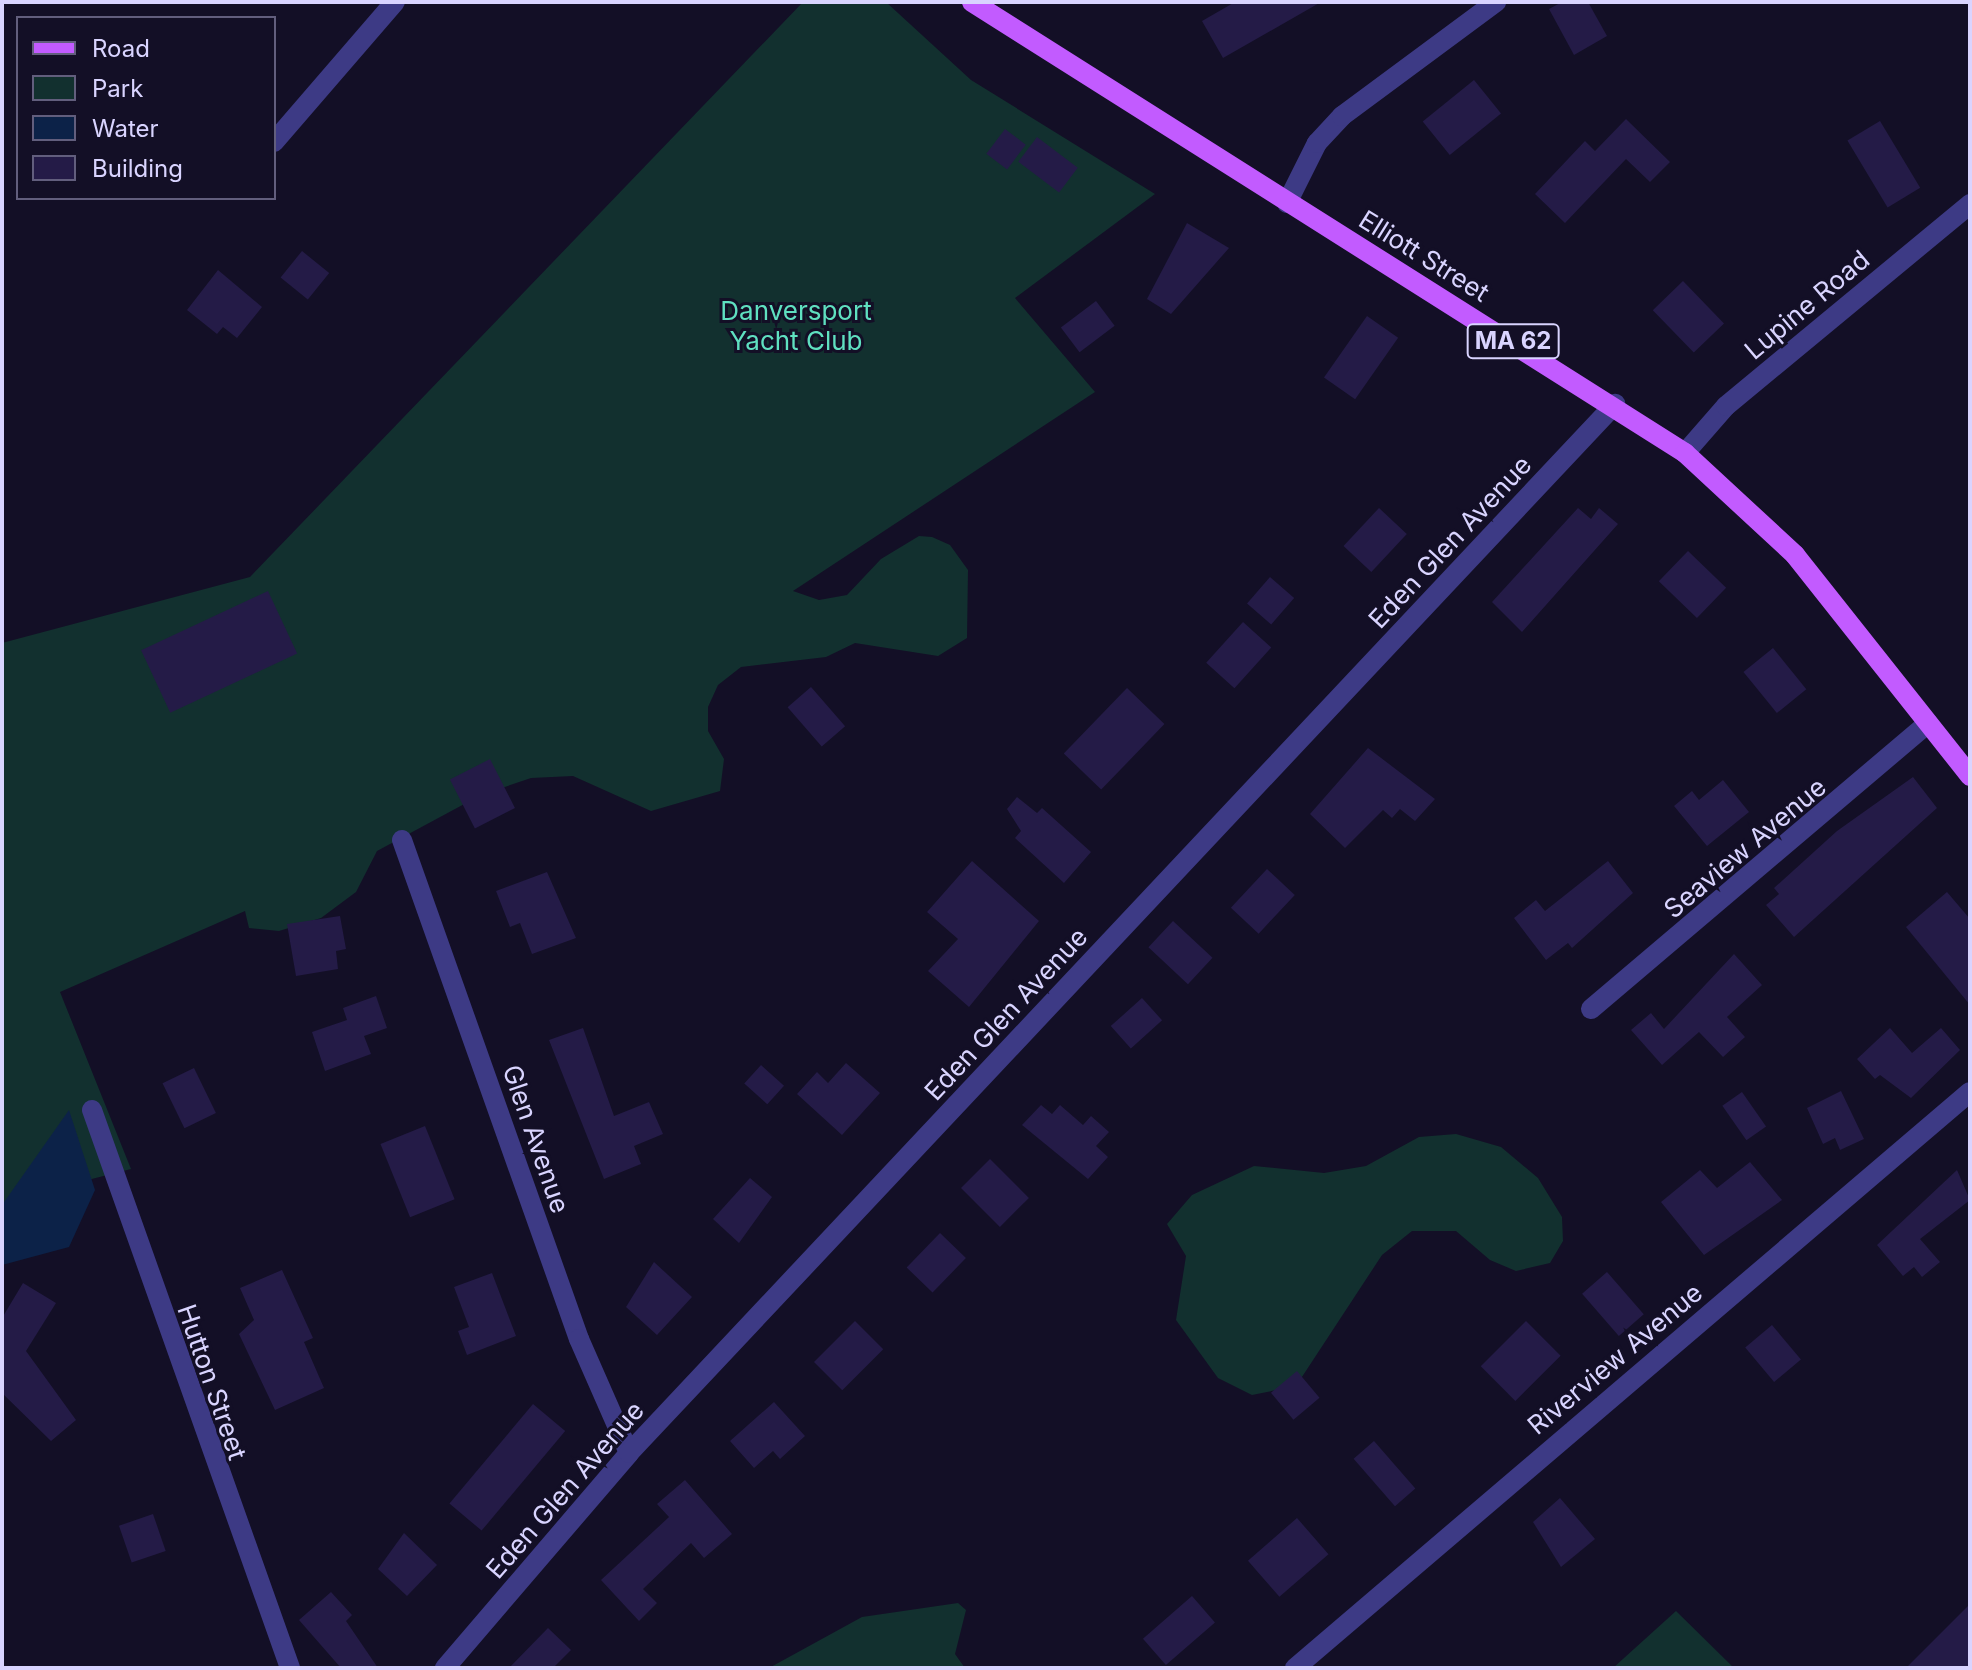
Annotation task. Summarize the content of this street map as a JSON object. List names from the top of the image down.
{
  "streets": {
    "main road": ["Elliott Street", "MA 62"],
    "street": [
      "Lupine Road",
      "Eden Glen Avenue",
      "Seaview Avenue",
      "Glen Avenue",
      "Riverview Avenue",
      "Hutton Street"
    ]
  },
  "crossings": [
    ["Elliott Street", "Lupine Road"],
    ["Elliott Street", "Eden Glen Avenue"],
    ["Elliott Street", "Seaview Avenue"],
    ["Eden Glen Avenue", "Glen Avenue"]
  ],
  "parks": ["Danversport Yacht Club"],
  "legend": [
    "Road",
    "Park",
    "Water",
    "Building"
  ]
}
